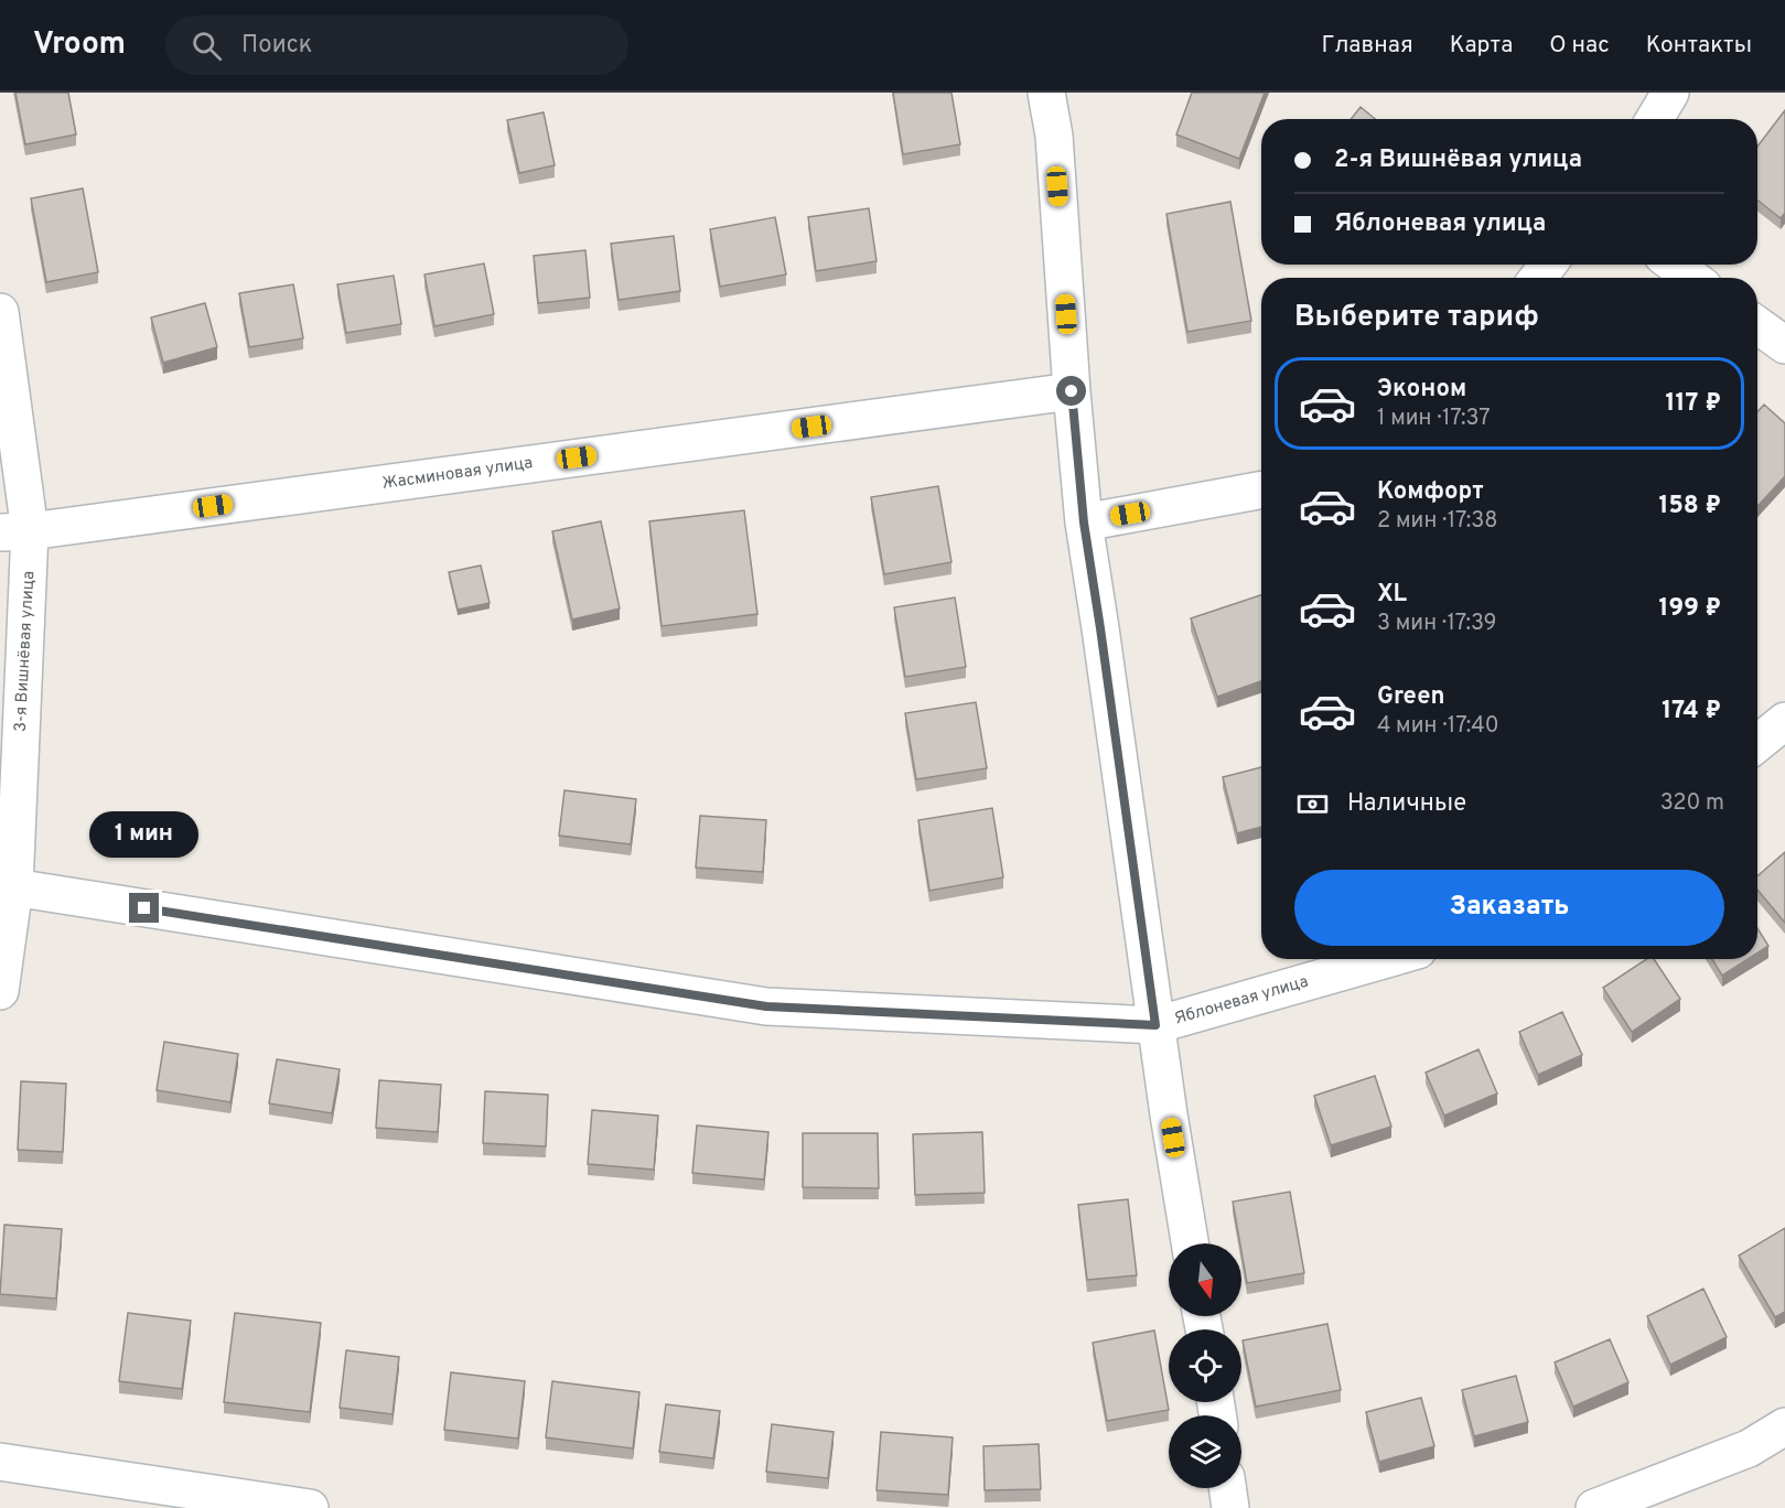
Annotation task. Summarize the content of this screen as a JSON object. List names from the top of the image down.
{
  "streets": {
    "street": ["Жасминовая улица", "3-я Вишнёвая улица", "Яблоневая улица"]
  },
  "crossings": [
    ["Жасминовая улица", "3-я Вишнёвая улица"],
    ["3-я Вишнёвая улица", "Яблоневая улица"]
  ],
  "north": "bottom",
  "page": {
    "header": "Vroom",
    "search": "Поиск",
    "nav": [
      "Главная",
      "Карта",
      "О нас",
      "Контакты"
    ],
    "banner": ["2-я Вишнёвая улица", "Яблоневая улица"],
    "heading": "Выберите тариф",
    "list": [
      {
        "name": "Эконом",
        "note": "1 мин · 17:37",
        "value": "117 ₽"
      },
      {
        "name": "Комфорт",
        "note": "2 мин · 17:38",
        "value": "158 ₽"
      },
      {
        "name": "XL",
        "note": "3 мин · 17:39",
        "value": "199 ₽"
      },
      {
        "name": "Green",
        "note": "4 мин · 17:40",
        "value": "174 ₽"
      }
    ],
    "pay": ["Наличные", "320 m"],
    "bubble": "1 мин",
    "buttons": "Заказать"
  }
}
